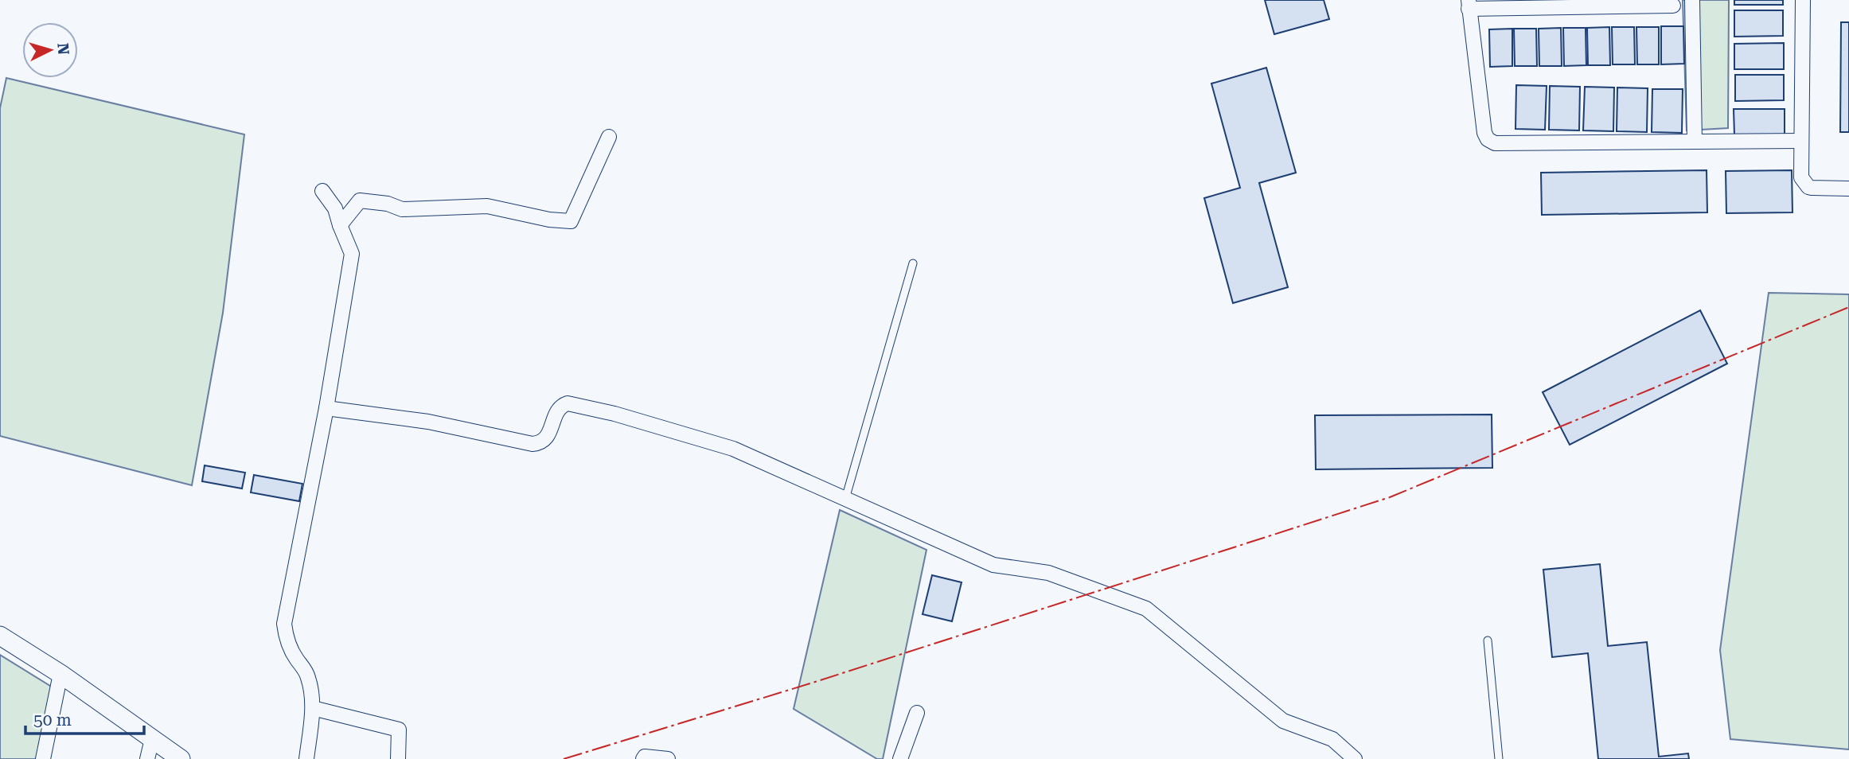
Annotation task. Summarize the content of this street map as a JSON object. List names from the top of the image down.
{
  "scale_bar": "50 m",
  "north": "right"
}
